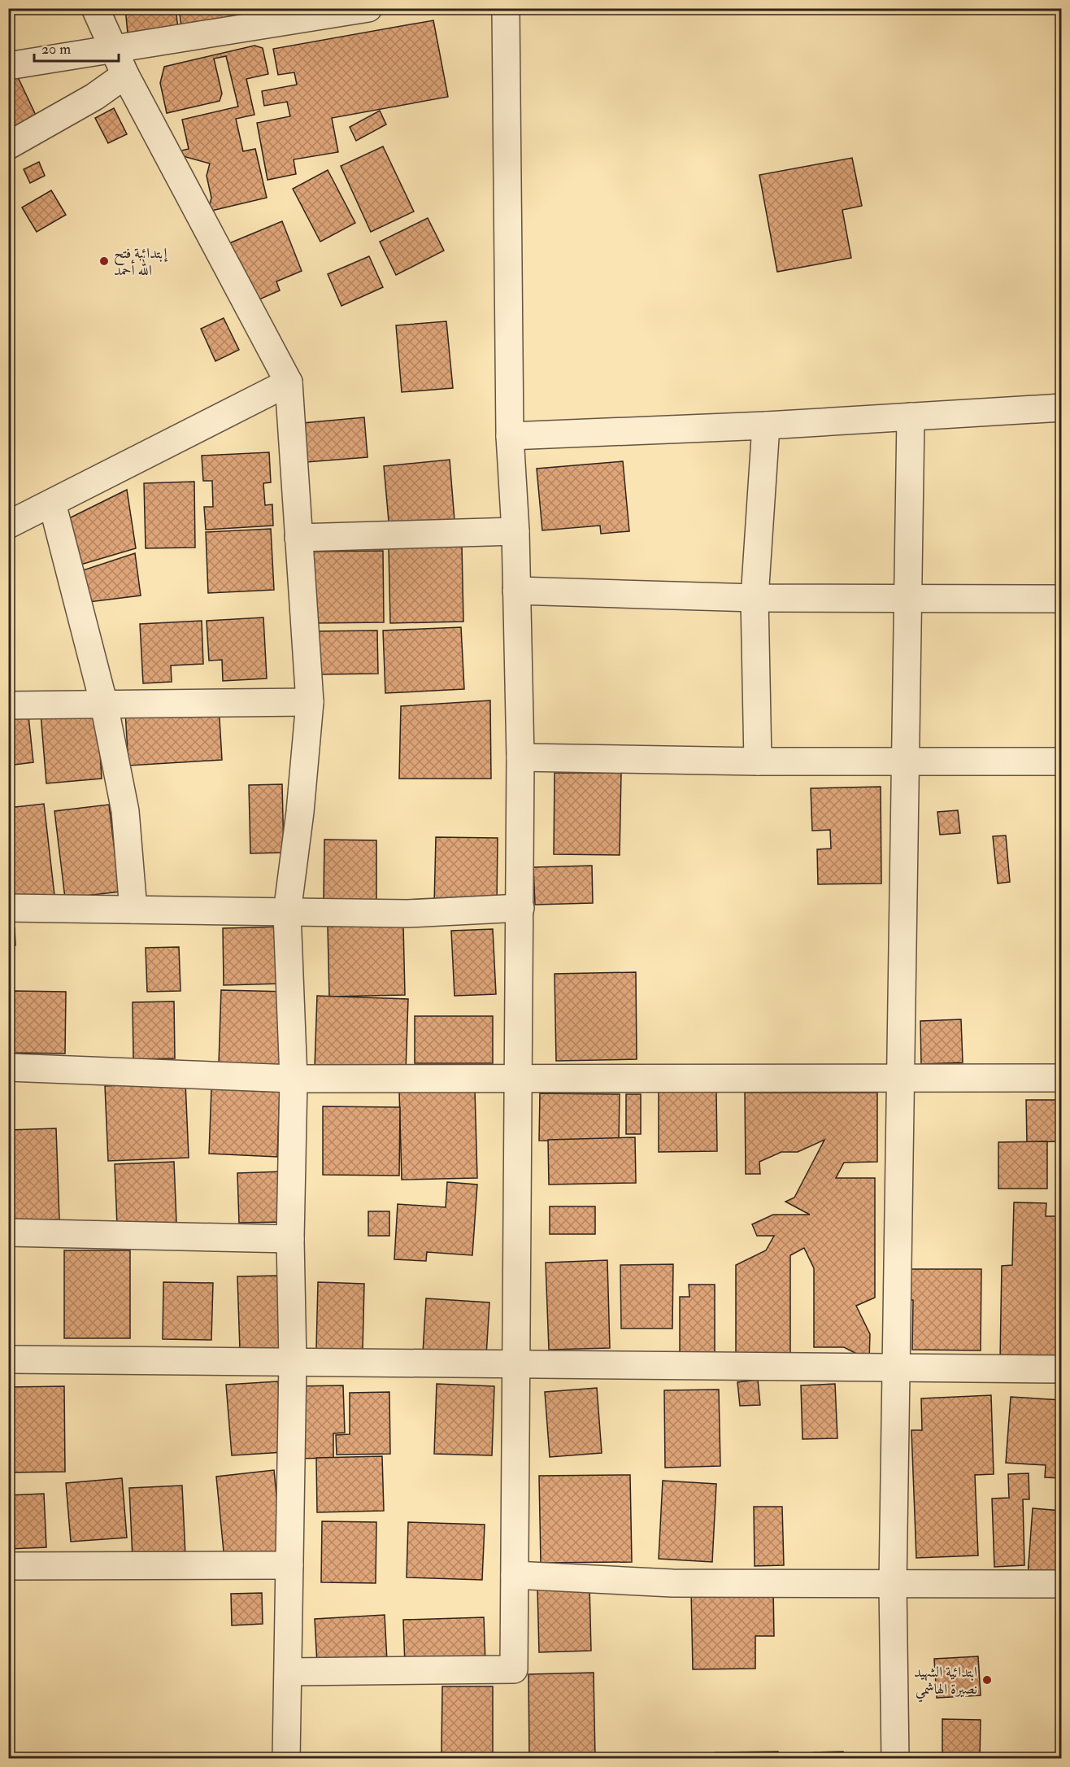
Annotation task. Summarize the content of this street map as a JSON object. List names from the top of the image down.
{
  "places": ["إبتدائية فتح الله أحمد", "ابتدائية الشهيد نصيرة الهاشمي"],
  "scale_bar": "20 m"
}
